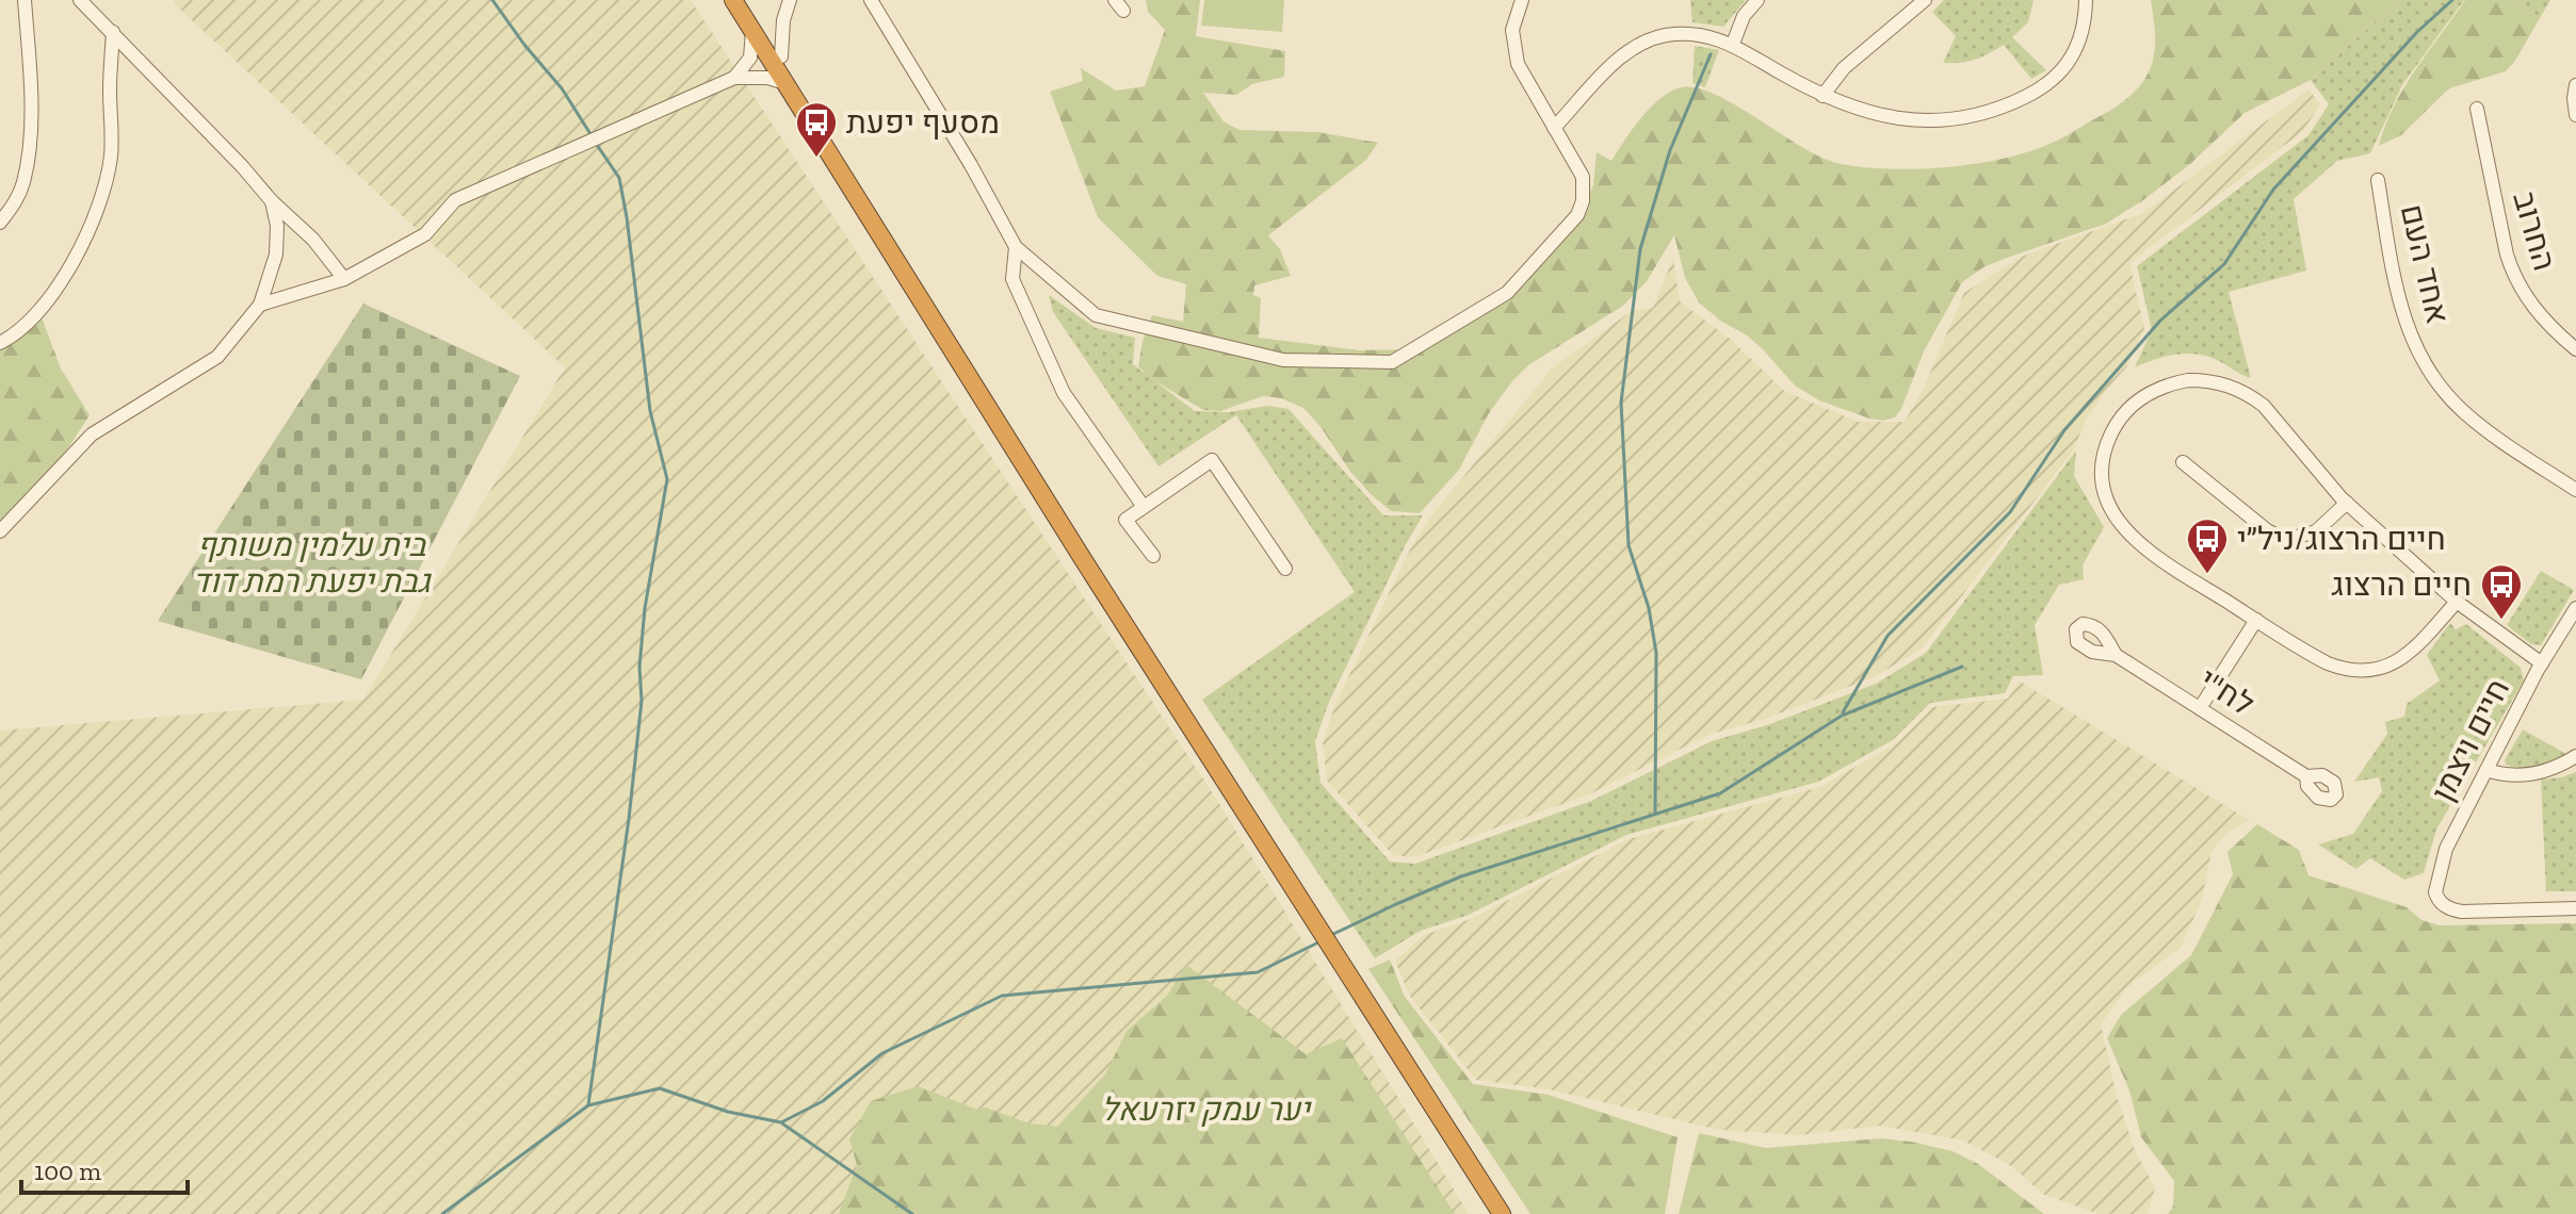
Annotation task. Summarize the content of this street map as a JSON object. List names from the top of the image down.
{
  "streets": {
    "street": [
      "החרוב",
      "אחד העם",
      "לח\"י",
      "חיים ויצמן"
    ]
  },
  "parks": ["בית עלמין משותף גבת יפעת רמת דוד", "יער עמק יזרעאל"],
  "places": {
    "bus stop": ["מסעף יפעת", "חיים הרצוג/ניל״י", "חיים הרצוג"]
  },
  "scale_bar": "100 m"
}
